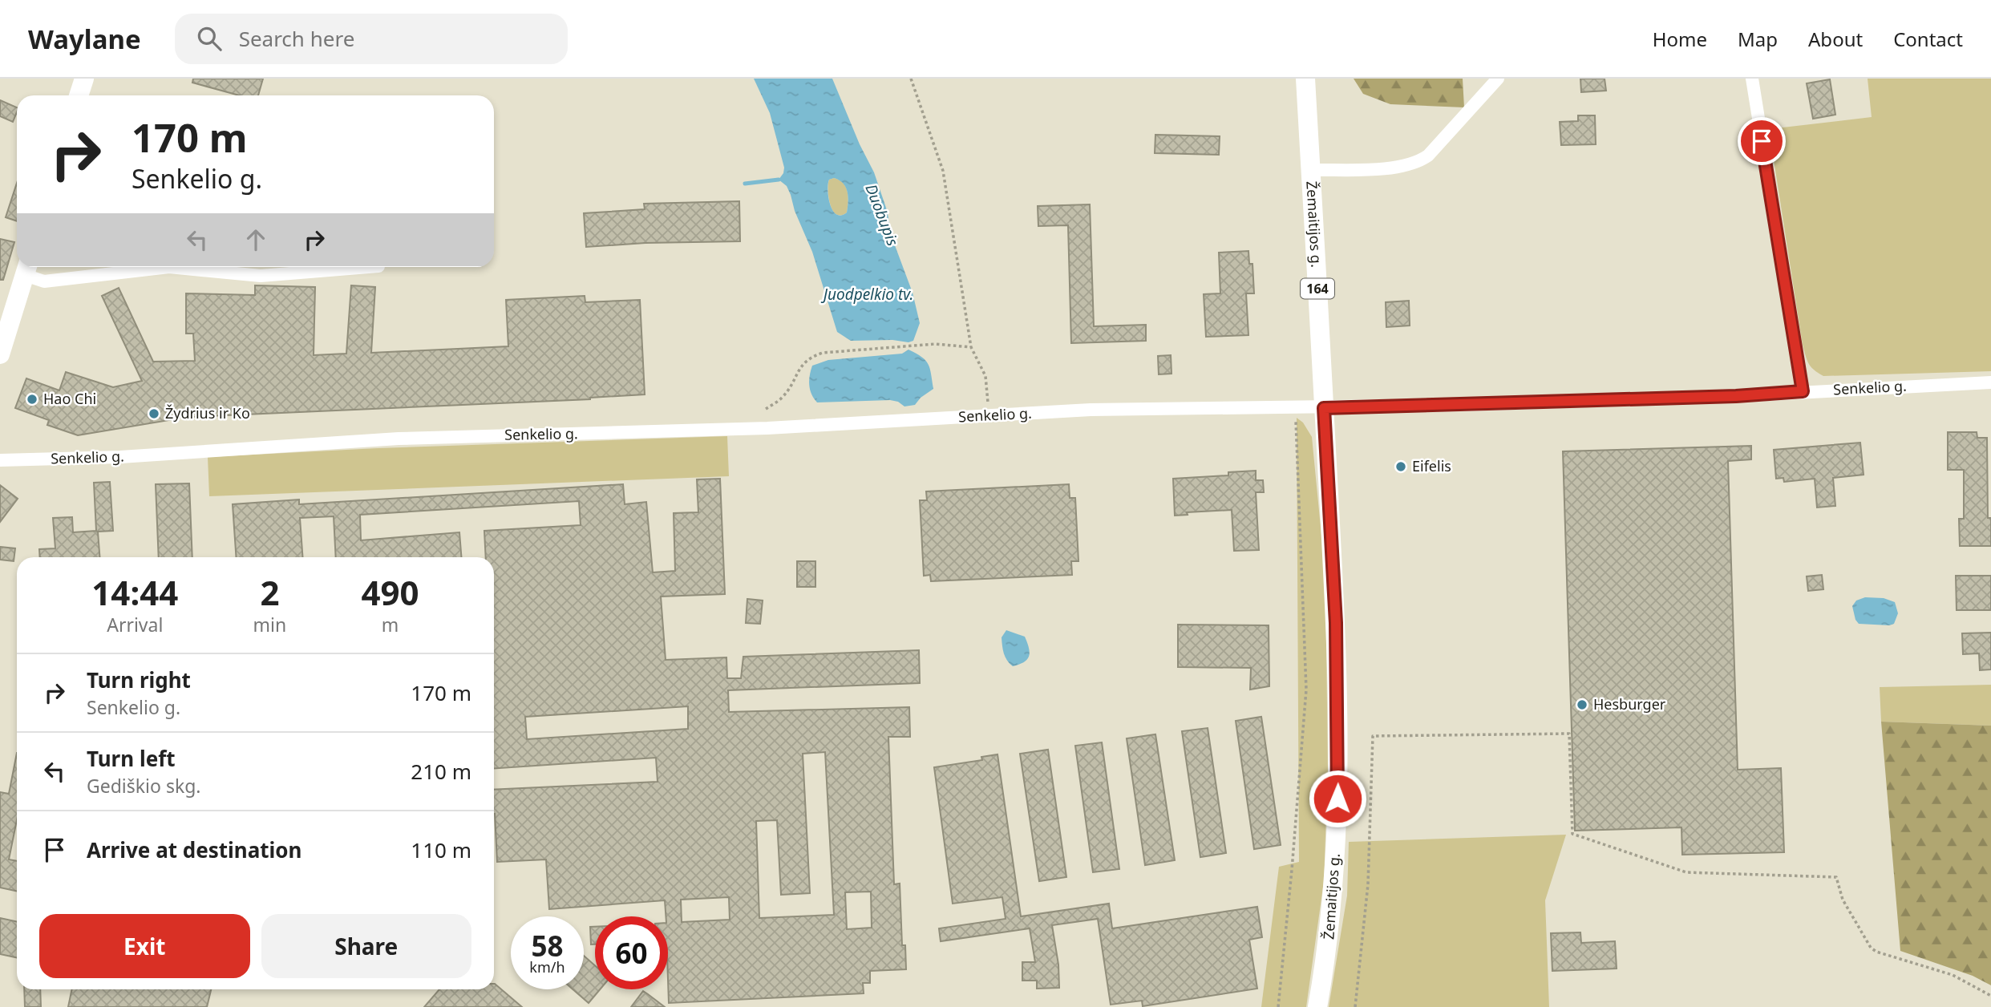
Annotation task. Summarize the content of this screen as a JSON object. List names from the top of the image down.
{
  "streets": {
    "main road": ["Žemaitijos g.", "164"],
    "street": ["Senkelio g."]
  },
  "crossings": [
    ["Žemaitijos g.", "Senkelio g."]
  ],
  "water": ["Duobupis", "Juodpelkio tv."],
  "places": [
    "Hao Chi",
    "Žydrius ir Ko",
    "Eifelis",
    "Hesburger"
  ],
  "page": {
    "header": "Waylane",
    "search": "Search here",
    "nav": [
      "Home",
      "Map",
      "About",
      "Contact"
    ],
    "turn": ["170 m", "Senkelio g."],
    "eta": [
      "14:44",
      "Arrival",
      "2",
      "min",
      "490",
      "m"
    ],
    "list": [
      {
        "name": "Turn right",
        "note": "Senkelio g.",
        "value": "170 m"
      },
      {
        "name": "Turn left",
        "note": "Gediškio skg.",
        "value": "210 m"
      },
      {
        "name": "Arrive at destination",
        "value": "110 m"
      }
    ],
    "buttons": ["Exit", "Share"],
    "speed": "58 km/h",
    "limit": "60"
  }
}
